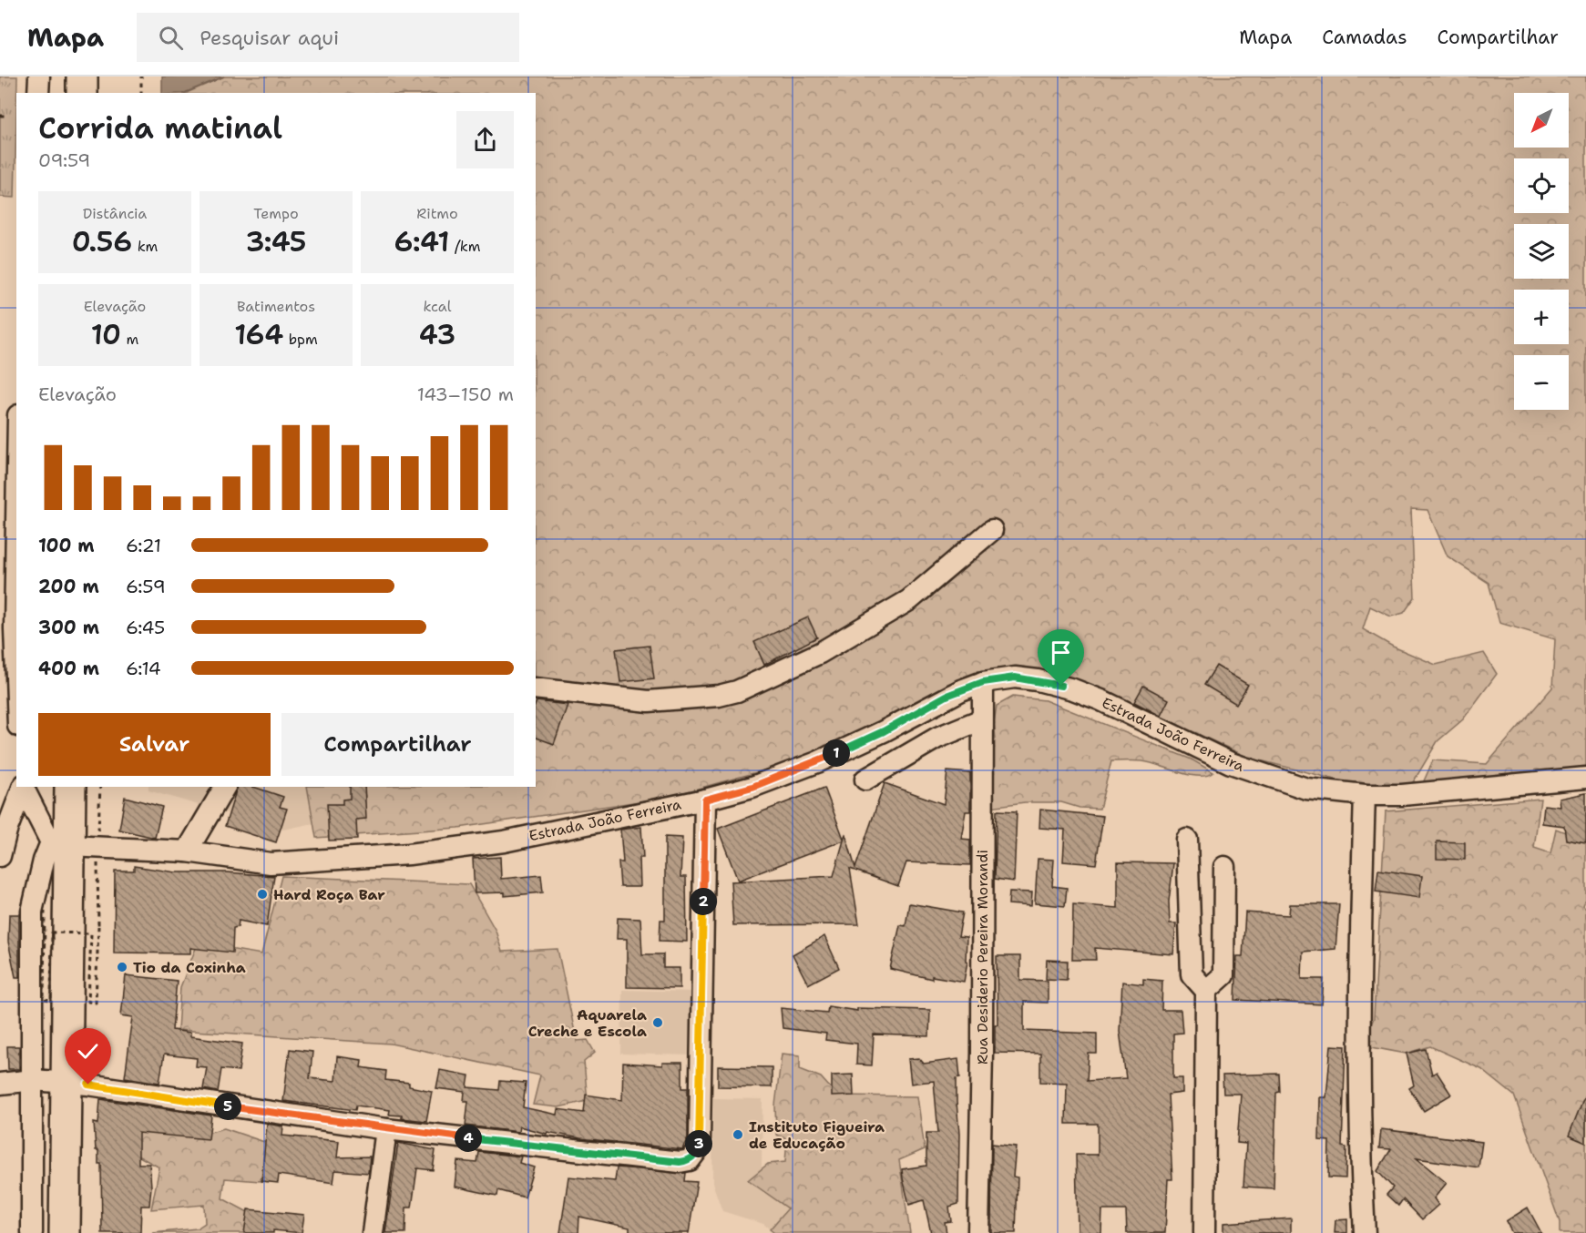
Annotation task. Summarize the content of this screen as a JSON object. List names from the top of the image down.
{
  "streets": {
    "street": ["Estrada João Ferreira", "Rua Desiderio Pereira Morandi"]
  },
  "crossings": [
    ["Estrada João Ferreira", "Rua Desiderio Pereira Morandi"]
  ],
  "places": [
    "Hard Roça Bar",
    "Tio da Coxinha",
    "Aquarela Creche e Escola",
    "Instituto Figueira de Educação"
  ],
  "north": "bottom left",
  "page": {
    "header": "Mapa",
    "search": "Pesquisar aqui",
    "nav": ["Mapa", "Camadas", "Compartilhar"],
    "map_buttons": ["+", "−"],
    "heading": ["Corrida matinal", "09:59"],
    "stats": [
      ["Distância", "0.56 km"],
      ["Tempo", "3:45"],
      ["Ritmo", "6:41 /km"],
      ["Elevação", "10 m"],
      ["Batimentos", "164 bpm"],
      ["kcal", "43"]
    ],
    "chart": ["Elevação", "143–150 m"],
    "list": [
      {
        "name": "100 m",
        "note": "6:21"
      },
      {
        "name": "200 m",
        "note": "6:59"
      },
      {
        "name": "300 m",
        "note": "6:45"
      },
      {
        "name": "400 m",
        "note": "6:14"
      }
    ],
    "buttons": ["Salvar", "Compartilhar"],
    "pins": [
      "1",
      "2",
      "5",
      "4",
      "3"
    ]
  }
}
